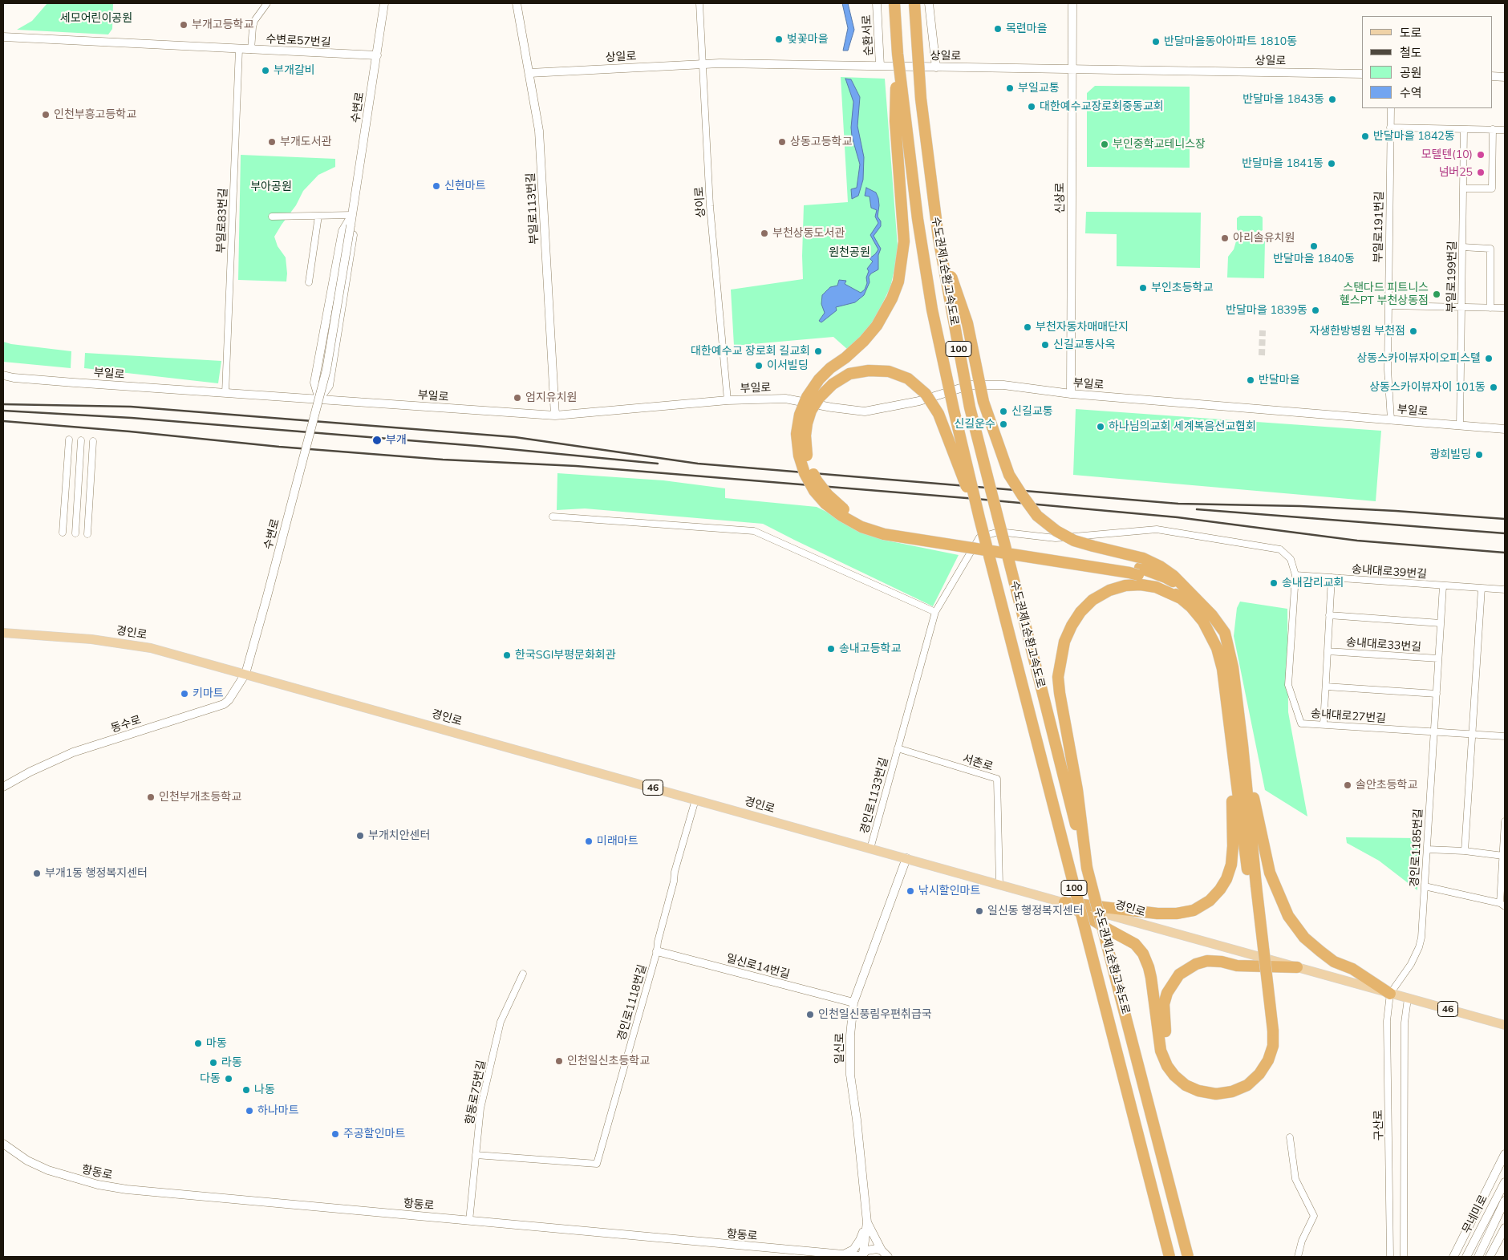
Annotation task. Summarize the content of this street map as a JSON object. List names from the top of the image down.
{
  "streets": {
    "highway": ["수도권제1순환고속도로", "100"],
    "main road": ["경인로", "46"],
    "street": [
      "순환서로",
      "수변로57번길",
      "상일로",
      "수변로",
      "신상로",
      "상이로",
      "부일로113번길",
      "부일로83번길",
      "부일로191번길",
      "부일로199번길",
      "부일로",
      "송내대로39번길",
      "송내대로33번길",
      "송내대로27번길",
      "동수로",
      "서촌로",
      "경인로1133번길",
      "경인로1185번길",
      "일신로14번길",
      "경인로1118번길",
      "일신로",
      "항동로75번길",
      "구산로",
      "항동로",
      "무네미로"
    ]
  },
  "crossings": [
    ["순환서로", "상일로"],
    ["수변로57번길", "수변로"],
    ["수변로57번길", "부일로83번길"],
    ["상일로", "신상로"],
    ["상일로", "상이로"],
    ["상일로", "부일로113번길"],
    ["수변로", "부일로"],
    ["수변로", "경인로"],
    ["수변로", "동수로"],
    ["신상로", "부일로"],
    ["상이로", "부일로"],
    ["부일로113번길", "부일로"],
    ["부일로83번길", "부일로"],
    ["부일로191번길", "부일로"],
    ["부일로199번길", "부일로"],
    ["송내대로39번길", "송내대로27번길"],
    ["송내대로39번길", "경인로1133번길"],
    ["송내대로39번길", "경인로1185번길"],
    ["경인로", "동수로"],
    ["경인로", "서촌로"],
    ["경인로", "경인로1133번길"],
    ["경인로", "경인로1185번길"],
    ["경인로", "경인로1118번길"],
    ["경인로", "일신로"],
    ["경인로", "구산로"],
    ["송내대로33번길", "경인로1185번길"],
    ["송내대로27번길", "경인로1133번길"],
    ["송내대로27번길", "경인로1185번길"],
    ["서촌로", "경인로1133번길"],
    ["경인로1185번길", "구산로"],
    ["일신로14번길", "경인로1118번길"],
    ["일신로14번길", "일신로"],
    ["경인로1118번길", "항동로75번길"],
    ["일신로", "항동로"],
    ["항동로75번길", "항동로"]
  ],
  "parks": ["세모어린이공원", "부아공원", "원천공원"],
  "places": [
    "부개고등학교",
    "목련마을",
    "벚꽃마을",
    "반달마을동아아파트 1810동",
    "부개갈비",
    "부일교통",
    "반달마을 1843동",
    "대한예수교장로회중동교회",
    "인천부흥고등학교",
    "반달마을 1842동",
    "부개도서관",
    "상동고등학교",
    "부인중학교테니스장",
    "모텔텐(10)",
    "반달마을 1841동",
    "넘버25",
    "신현마트",
    "부천상동도서관",
    "아리솔유치원",
    "반달마을 1840동",
    "부인초등학교",
    "스탠다드 피트니스 헬스PT 부천상동점",
    "반달마을 1839동",
    "부천자동차매매단지",
    "자생한방병원 부천점",
    "신길교통사옥",
    "대한예수교 장로회 길교회",
    "상동스카이뷰자이오피스텔",
    "이서빌딩",
    "반달마을",
    "상동스카이뷰자이 101동",
    "엄지유치원",
    "신길교통",
    "신길운수",
    "하나님의교회 세계복음선교협회",
    "부개",
    "광희빌딩",
    "송내감리교회",
    "송내고등학교",
    "한국SGI부평문화회관",
    "키마트",
    "솔안초등학교",
    "인천부개초등학교",
    "부개치안센터",
    "미래마트",
    "부개1동 행정복지센터",
    "낚시할인마트",
    "일신동 행정복지센터",
    "인천일신풍림우편취급국",
    "마동",
    "인천일신초등학교",
    "라동",
    "다동",
    "나동",
    "하나마트",
    "주공할인마트"
  ],
  "legend": [
    "도로",
    "철도",
    "공원",
    "수역"
  ]
}
